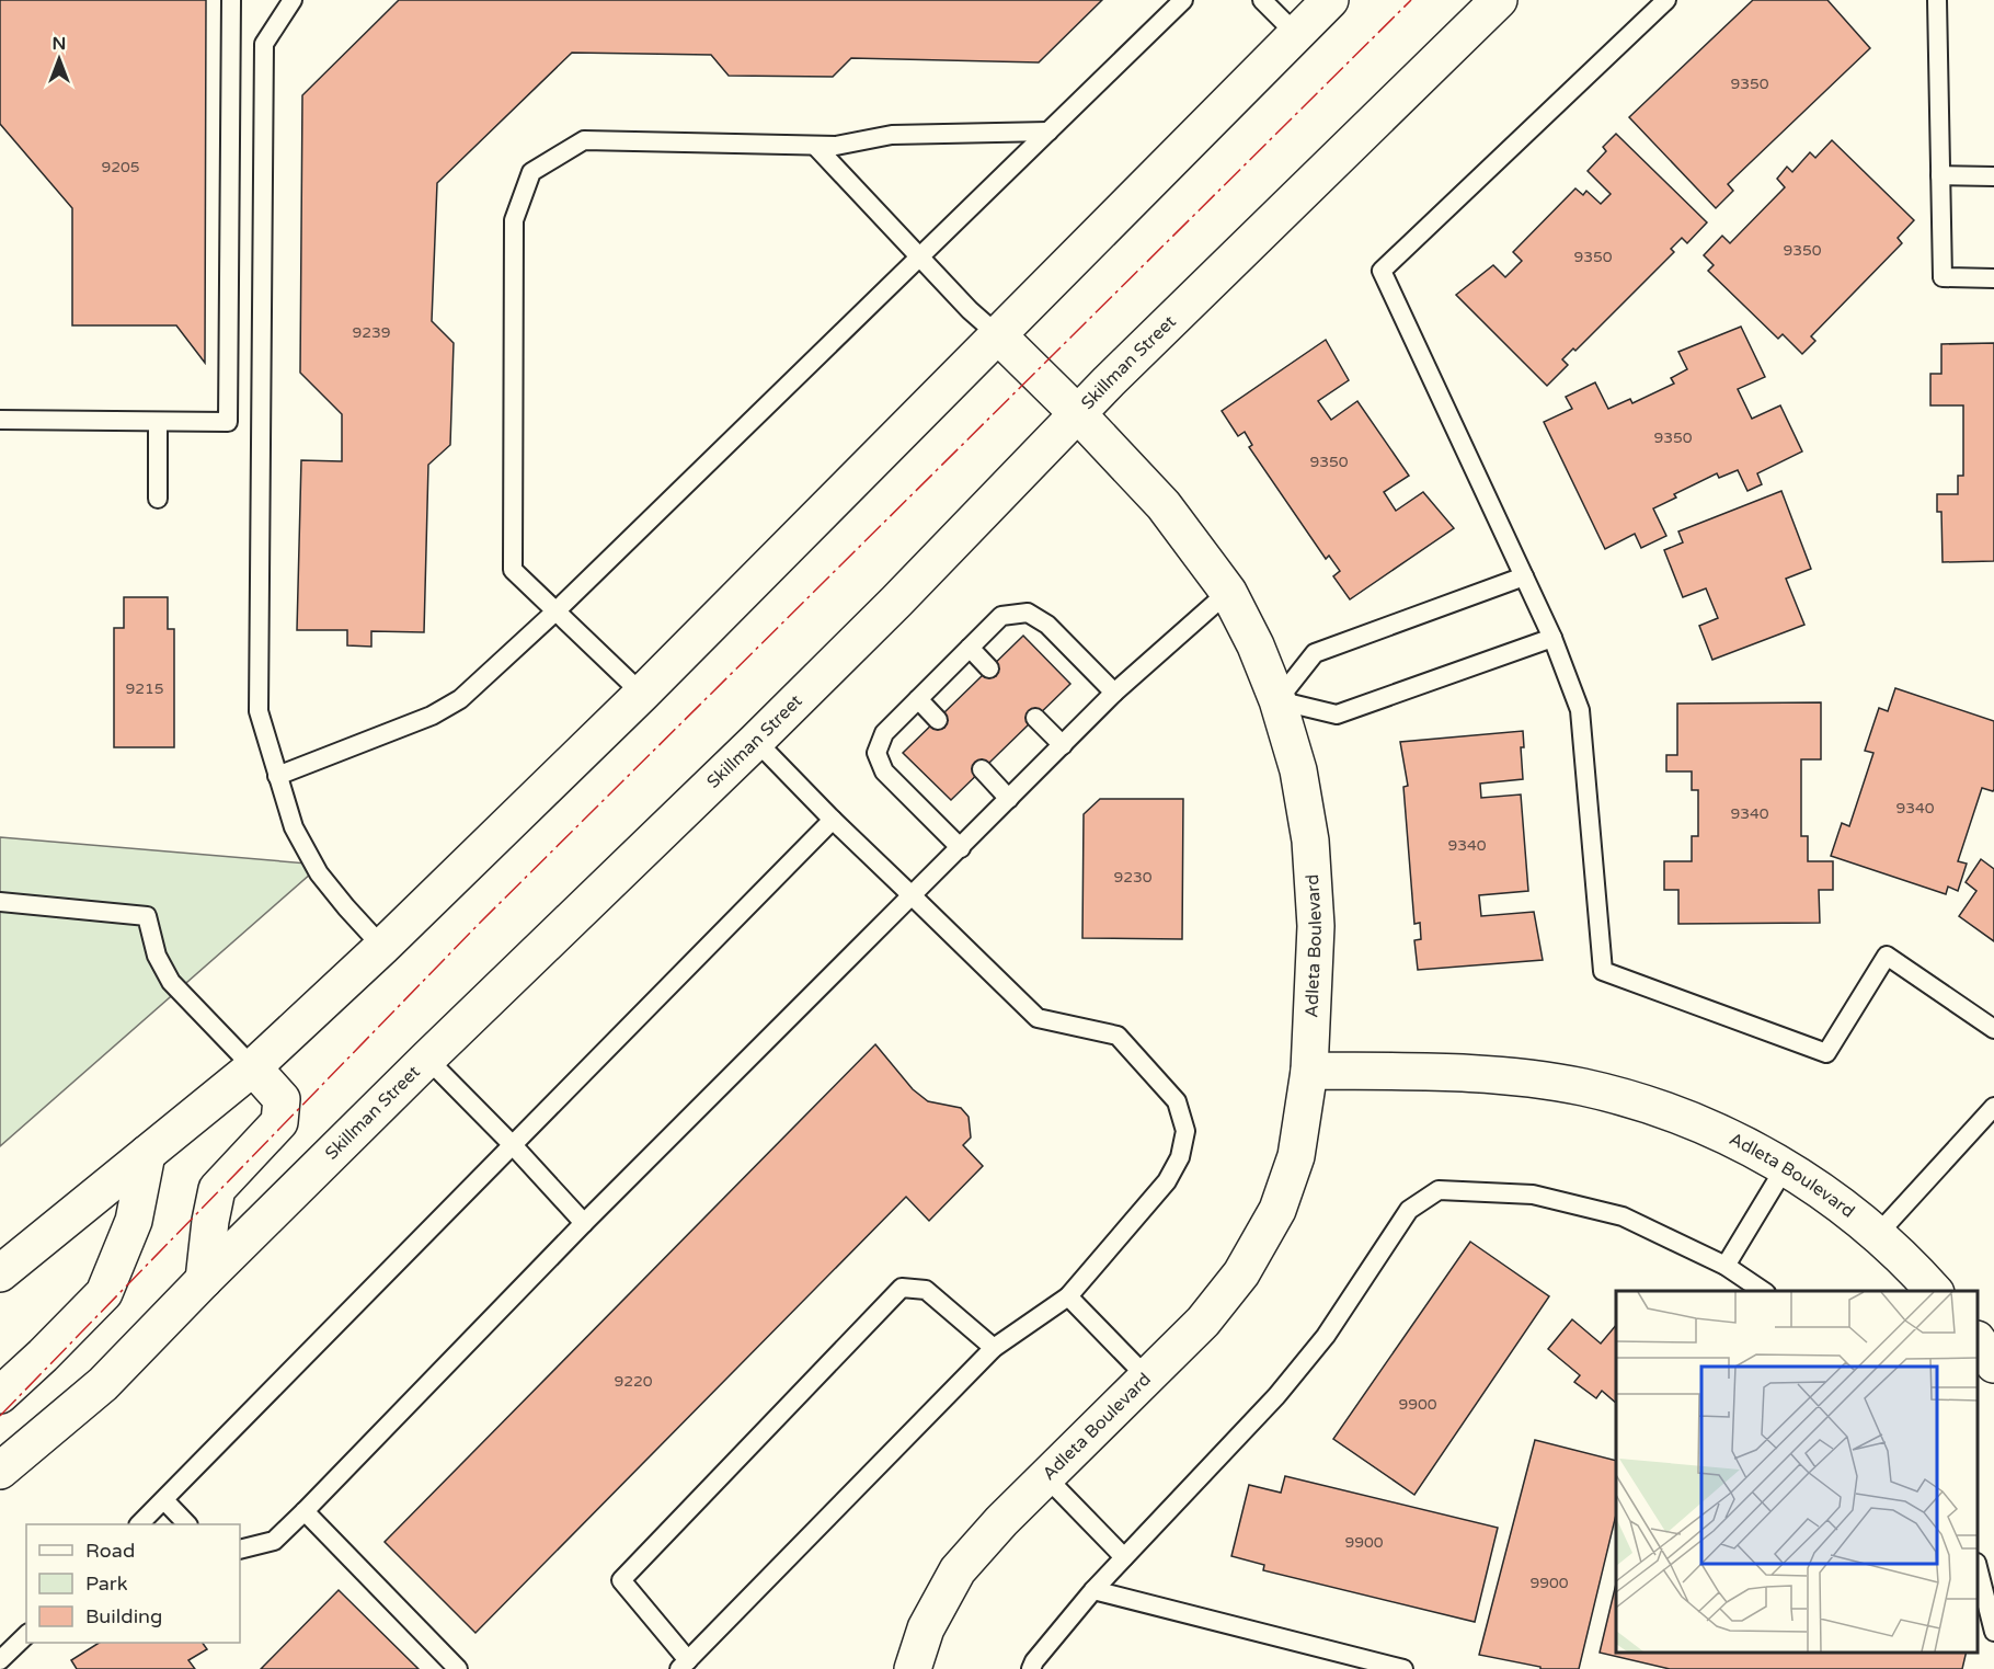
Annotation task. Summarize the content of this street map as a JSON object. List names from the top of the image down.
{
  "streets": {
    "main road": ["Skillman Street", "Adleta Boulevard"]
  },
  "crossings": [
    ["Skillman Street", "Adleta Boulevard"]
  ],
  "house_numbers": [
    "9350",
    "9205",
    "9350",
    "9350",
    "9239",
    "9350",
    "9350",
    "9215",
    "9340",
    "9340",
    "9340",
    "9230",
    "9220",
    "9900",
    "9900",
    "9900"
  ],
  "legend": ["Road", "Park", "Building"],
  "north": "top"
}
